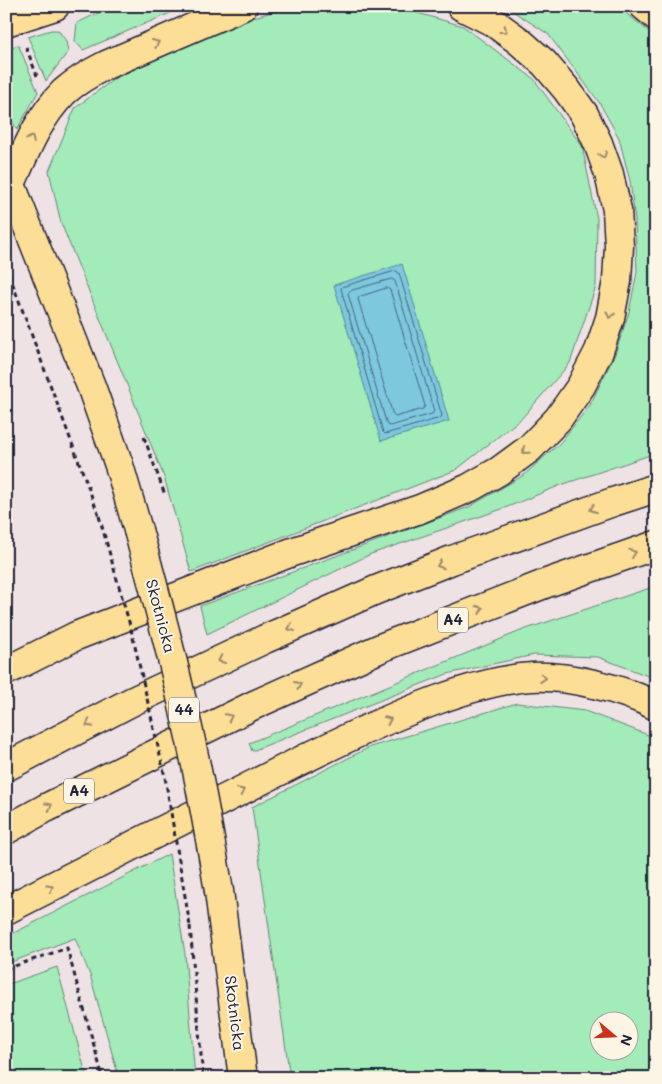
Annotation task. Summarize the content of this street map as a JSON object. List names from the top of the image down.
{
  "streets": {
    "main road": ["Skotnicka", "A4", "44"]
  },
  "north": "right"
}
